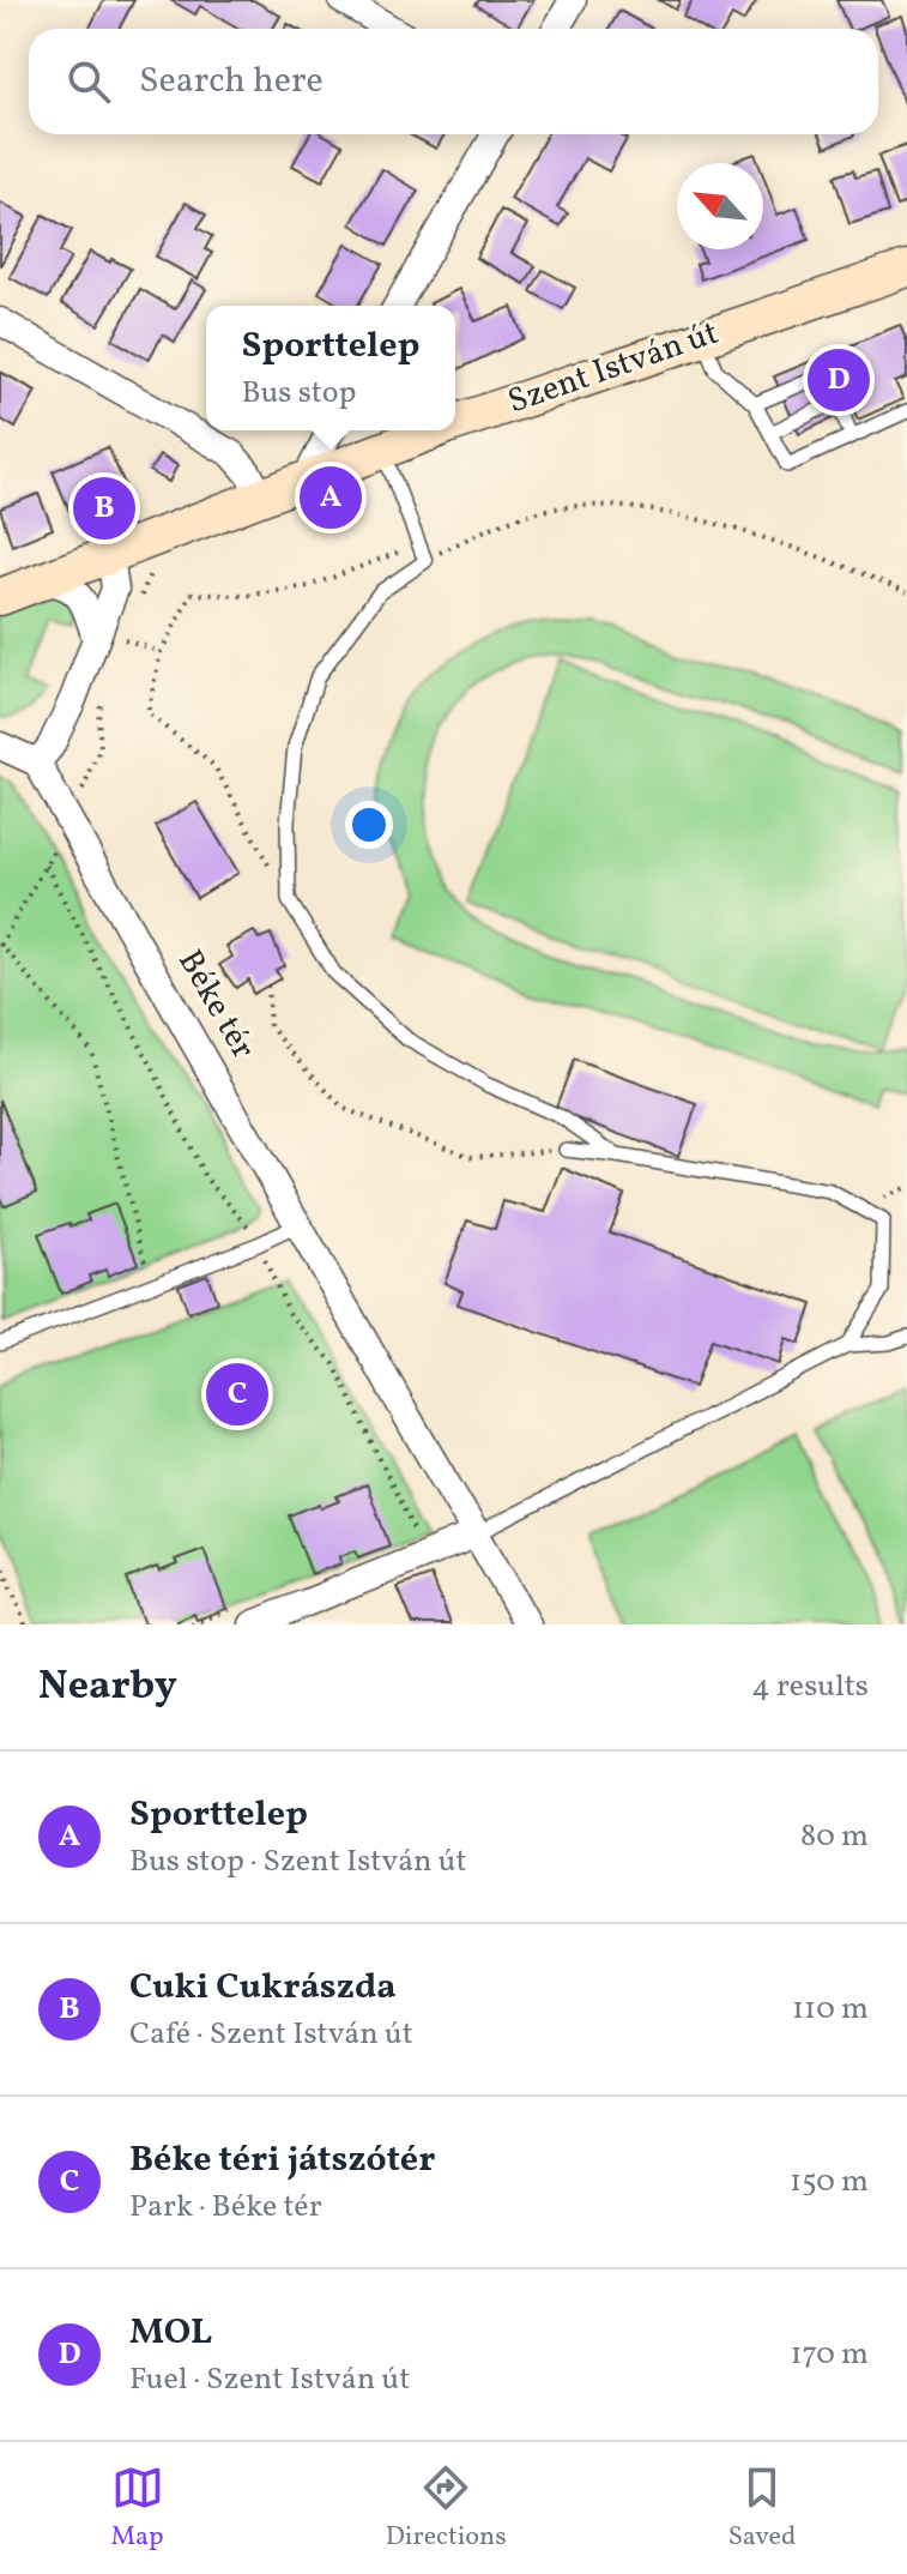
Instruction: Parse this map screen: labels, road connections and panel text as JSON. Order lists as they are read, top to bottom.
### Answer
{
  "streets": {
    "street": ["Szent István út", "Béke tér"]
  },
  "north": "top left",
  "page": {
    "search": "Search here",
    "popup": ["Sporttelep", "Bus stop"],
    "pins": [
      "D",
      "A",
      "B",
      "C"
    ],
    "heading": ["Nearby", "4 results"],
    "list": [
      {
        "mark": "A",
        "name": "Sporttelep",
        "note": "Bus stop · Szent István út",
        "value": "80 m"
      },
      {
        "mark": "B",
        "name": "Cuki Cukrászda",
        "note": "Café · Szent István út",
        "value": "110 m"
      },
      {
        "mark": "C",
        "name": "Béke téri játszótér",
        "note": "Park · Béke tér",
        "value": "150 m"
      },
      {
        "mark": "D",
        "name": "MOL",
        "note": "Fuel · Szent István út",
        "value": "170 m"
      }
    ],
    "nav": ["Map", "Directions", "Saved"]
  }
}
